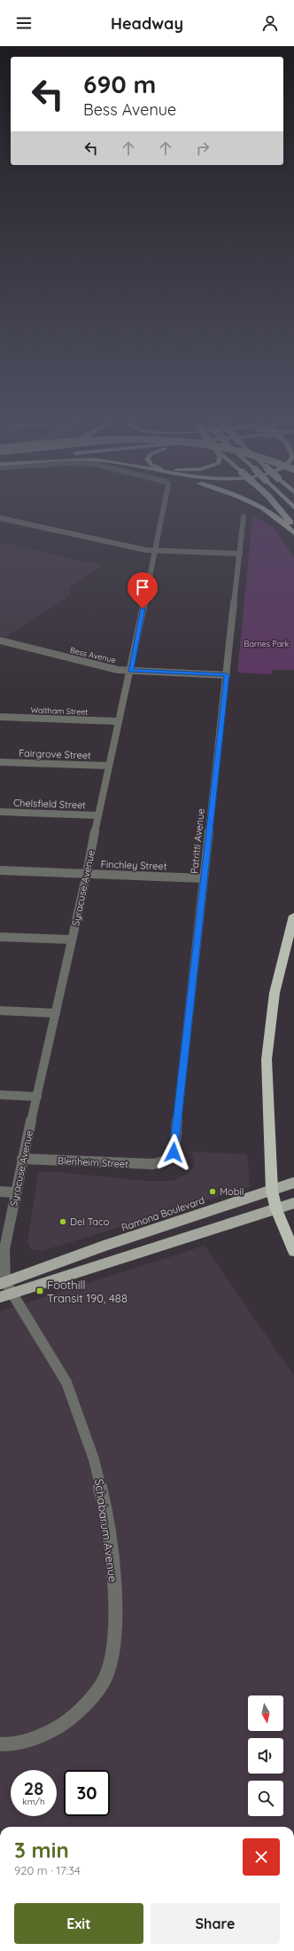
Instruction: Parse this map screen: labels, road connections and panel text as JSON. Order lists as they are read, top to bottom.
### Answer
{
  "streets": {
    "main road": ["Ramona Boulevard"],
    "street": [
      "Bess Avenue",
      "Waltham Street",
      "Fairgrove Street",
      "Chelsfield Street",
      "Patritti Avenue",
      "Finchley Street",
      "Syracuse Avenue",
      "Blenheim Street",
      "Schabarum Avenue"
    ]
  },
  "crossings": [
    ["Bess Avenue", "Patritti Avenue"],
    ["Bess Avenue", "Syracuse Avenue"],
    ["Waltham Street", "Syracuse Avenue"],
    ["Fairgrove Street", "Syracuse Avenue"],
    ["Chelsfield Street", "Syracuse Avenue"],
    ["Patritti Avenue", "Finchley Street"],
    ["Patritti Avenue", "Blenheim Street"],
    ["Finchley Street", "Syracuse Avenue"],
    ["Syracuse Avenue", "Blenheim Street"],
    ["Syracuse Avenue", "Ramona Boulevard"]
  ],
  "parks": ["Barnes Park"],
  "places": {
    "other": ["Mobil", "Del Taco"],
    "transit": ["Foothill Transit 190, 488"]
  },
  "north": "bottom",
  "page": {
    "header": "Headway",
    "turn": ["690 m", "Bess Avenue"],
    "speed": "28 km/h",
    "limit": "30",
    "heading": ["3 min", "920 m · 17:34"],
    "buttons": ["Exit", "Share"]
  }
}
